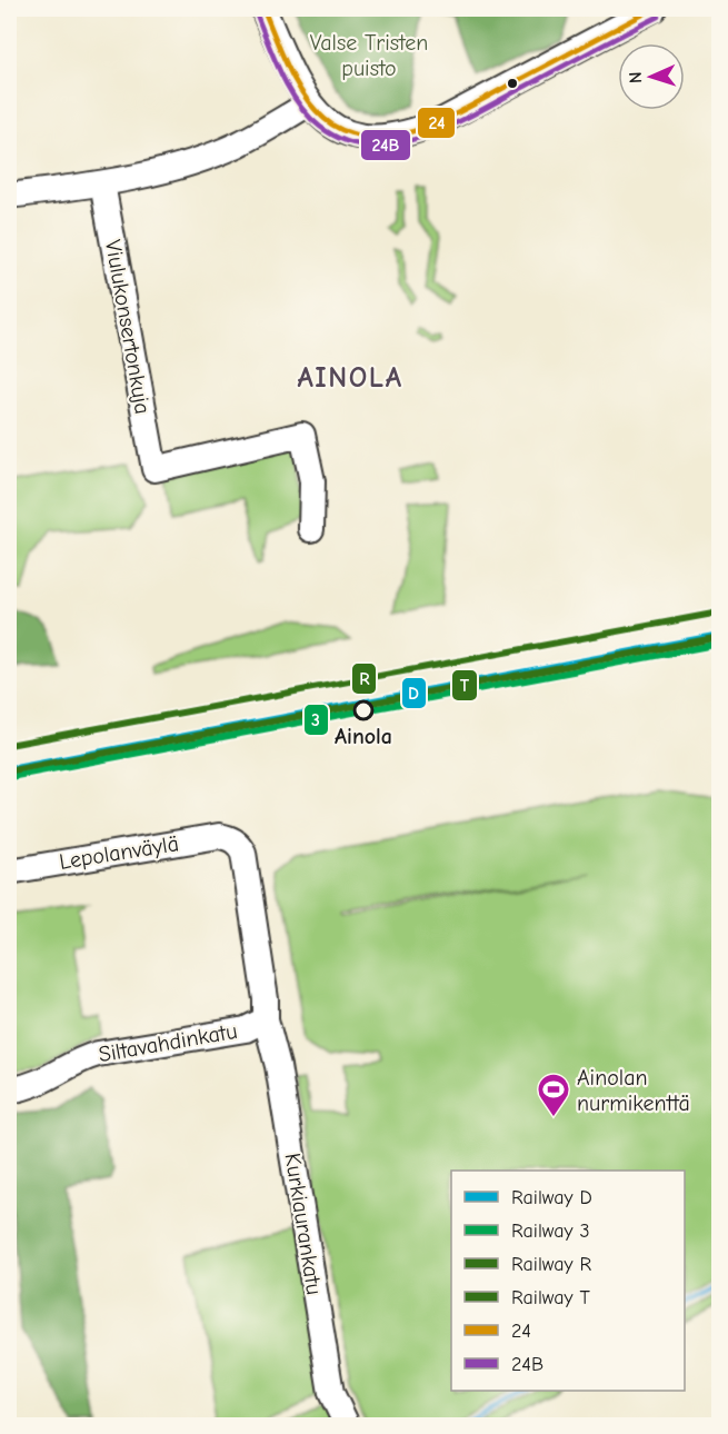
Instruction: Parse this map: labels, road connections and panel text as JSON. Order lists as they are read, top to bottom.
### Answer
{
  "streets": {
    "street": [
      "Viulukonsertonkuja",
      "Lepolanväylä",
      "Siltavahdinkatu",
      "Kurkiaurankatu"
    ]
  },
  "crossings": [
    ["Lepolanväylä", "Siltavahdinkatu"],
    ["Siltavahdinkatu", "Kurkiaurankatu"]
  ],
  "districts": ["AINOLA"],
  "parks": ["Valse Tristen puisto"],
  "places": {
    "other": ["Ainola"],
    "sports": ["Ainolan nurmikenttä"]
  },
  "lines": [
    "transit line 24",
    "transit line 24B",
    "rail line R",
    "rail line D",
    "rail line T",
    "rail line 3"
  ],
  "legend": [
    "Railway D",
    "Railway 3",
    "Railway R",
    "Railway T",
    "24",
    "24B"
  ],
  "north": "left"
}
